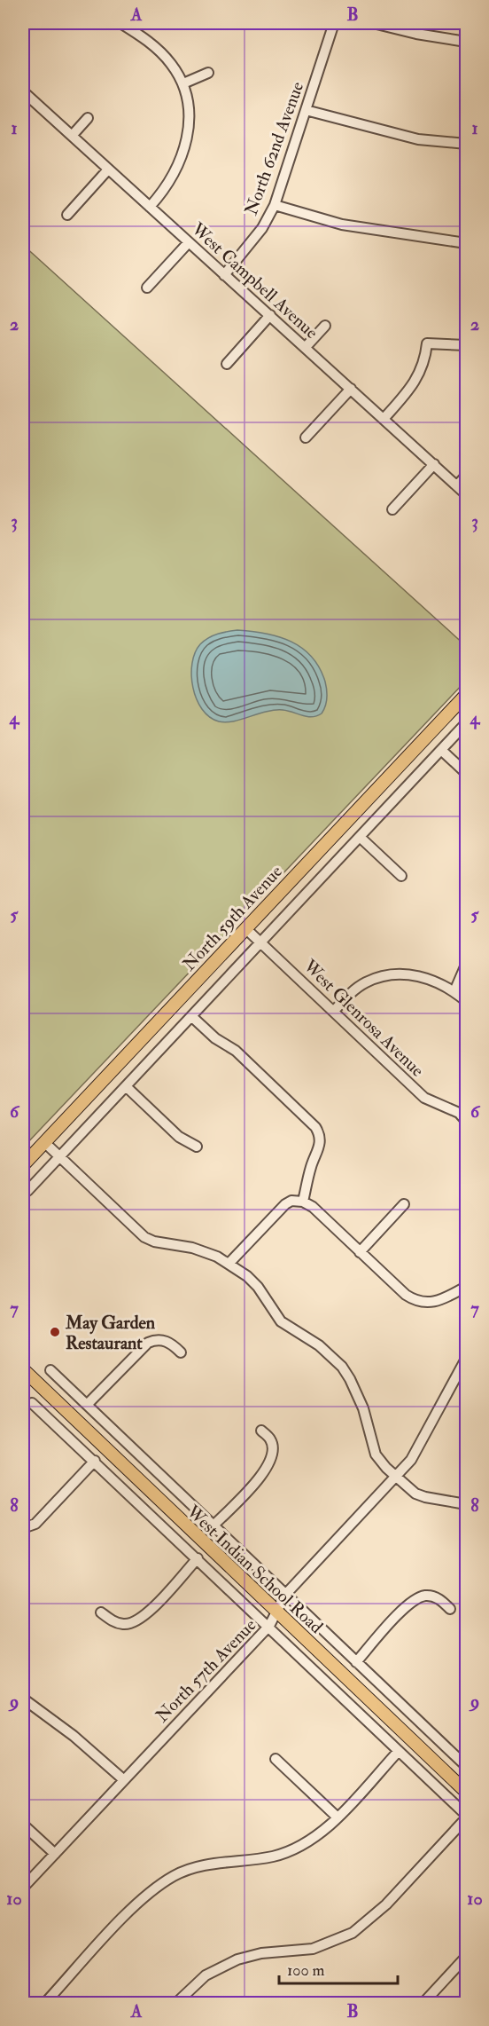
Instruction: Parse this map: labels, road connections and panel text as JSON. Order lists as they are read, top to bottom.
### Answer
{
  "streets": {
    "main road": ["North 59th Avenue", "West Indian School Road"],
    "street": [
      "North 62nd Avenue",
      "West Campbell Avenue",
      "West Glenrosa Avenue",
      "North 57th Avenue"
    ]
  },
  "crossings": [
    ["North 62nd Avenue", "West Campbell Avenue"],
    ["North 59th Avenue", "West Glenrosa Avenue"],
    ["West Indian School Road", "North 57th Avenue"]
  ],
  "places": ["May Garden Restaurant"],
  "scale_bar": "100 m",
  "grid": {
    "columns": ["A", "B"],
    "rows": [
      "1",
      "2",
      "3",
      "4",
      "5",
      "6",
      "7",
      "8",
      "9",
      "10"
    ]
  }
}
